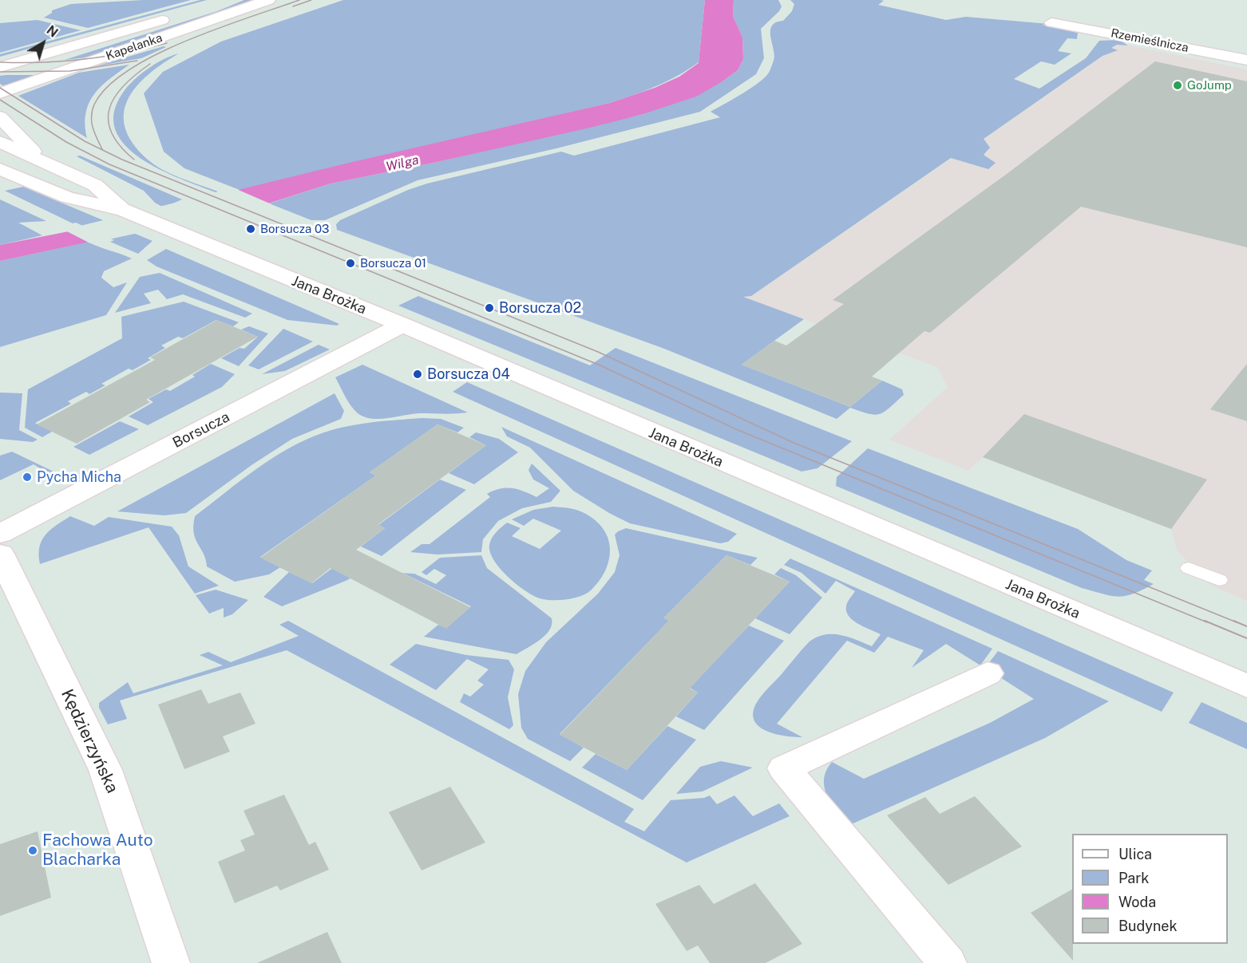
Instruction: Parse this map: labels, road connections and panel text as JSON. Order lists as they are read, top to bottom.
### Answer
{
  "streets": {
    "main road": [
      "Rzemieślnicza",
      "Kapelanka",
      "Jana Brożka",
      "Borsucza",
      "Kędzierzyńska"
    ]
  },
  "crossings": [
    ["Jana Brożka", "Borsucza"]
  ],
  "water": ["Wilga"],
  "places": [
    "GoJump",
    "Borsucza 03",
    "Borsucza 01",
    "Borsucza 02",
    "Borsucza 04",
    "Pycha Micha",
    "Fachowa Auto Blacharka"
  ],
  "legend": [
    "Ulica",
    "Park",
    "Woda",
    "Budynek"
  ],
  "north": "top right"
}
